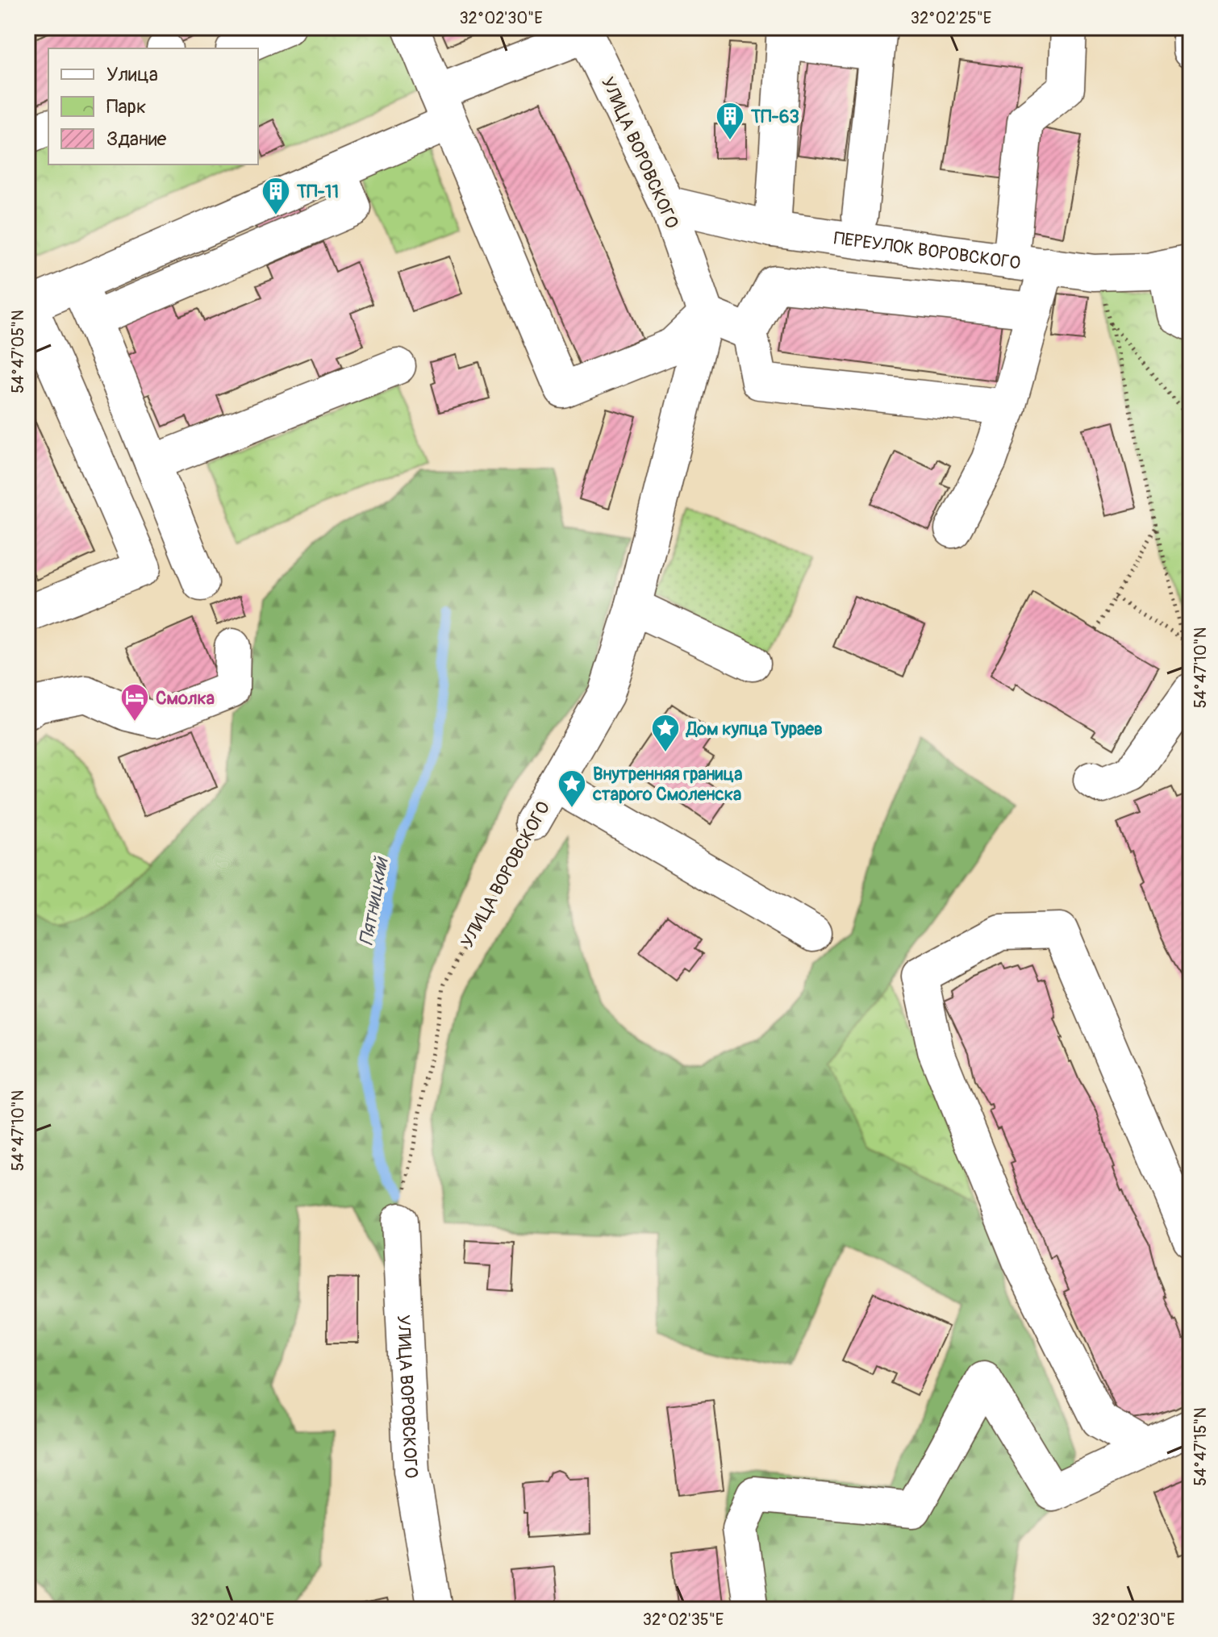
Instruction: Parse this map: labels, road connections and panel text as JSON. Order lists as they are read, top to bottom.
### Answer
{
  "streets": {
    "street": ["УЛИЦА ВОРОВСКОГО", "ПЕРЕУЛОК ВОРОВСКОГО"]
  },
  "crossings": [
    ["УЛИЦА ВОРОВСКОГО", "ПЕРЕУЛОК ВОРОВСКОГО"]
  ],
  "water": ["Пятницкий"],
  "places": {
    "building": ["ТП-63", "ТП-11"],
    "hotel": ["Смолка"],
    "place": ["Дом купца Тураев", "Внутренняя граница старого Смоленска"]
  },
  "legend": ["Улица", "Парк", "Здание"],
  "coordinates": [
    "32°02'30\"E",
    "32°02'25\"E",
    "54°47'05\"N",
    "54°47'10\"N",
    "54°47'15\"N",
    "32°02'40\"E",
    "32°02'35\"E"
  ]
}
